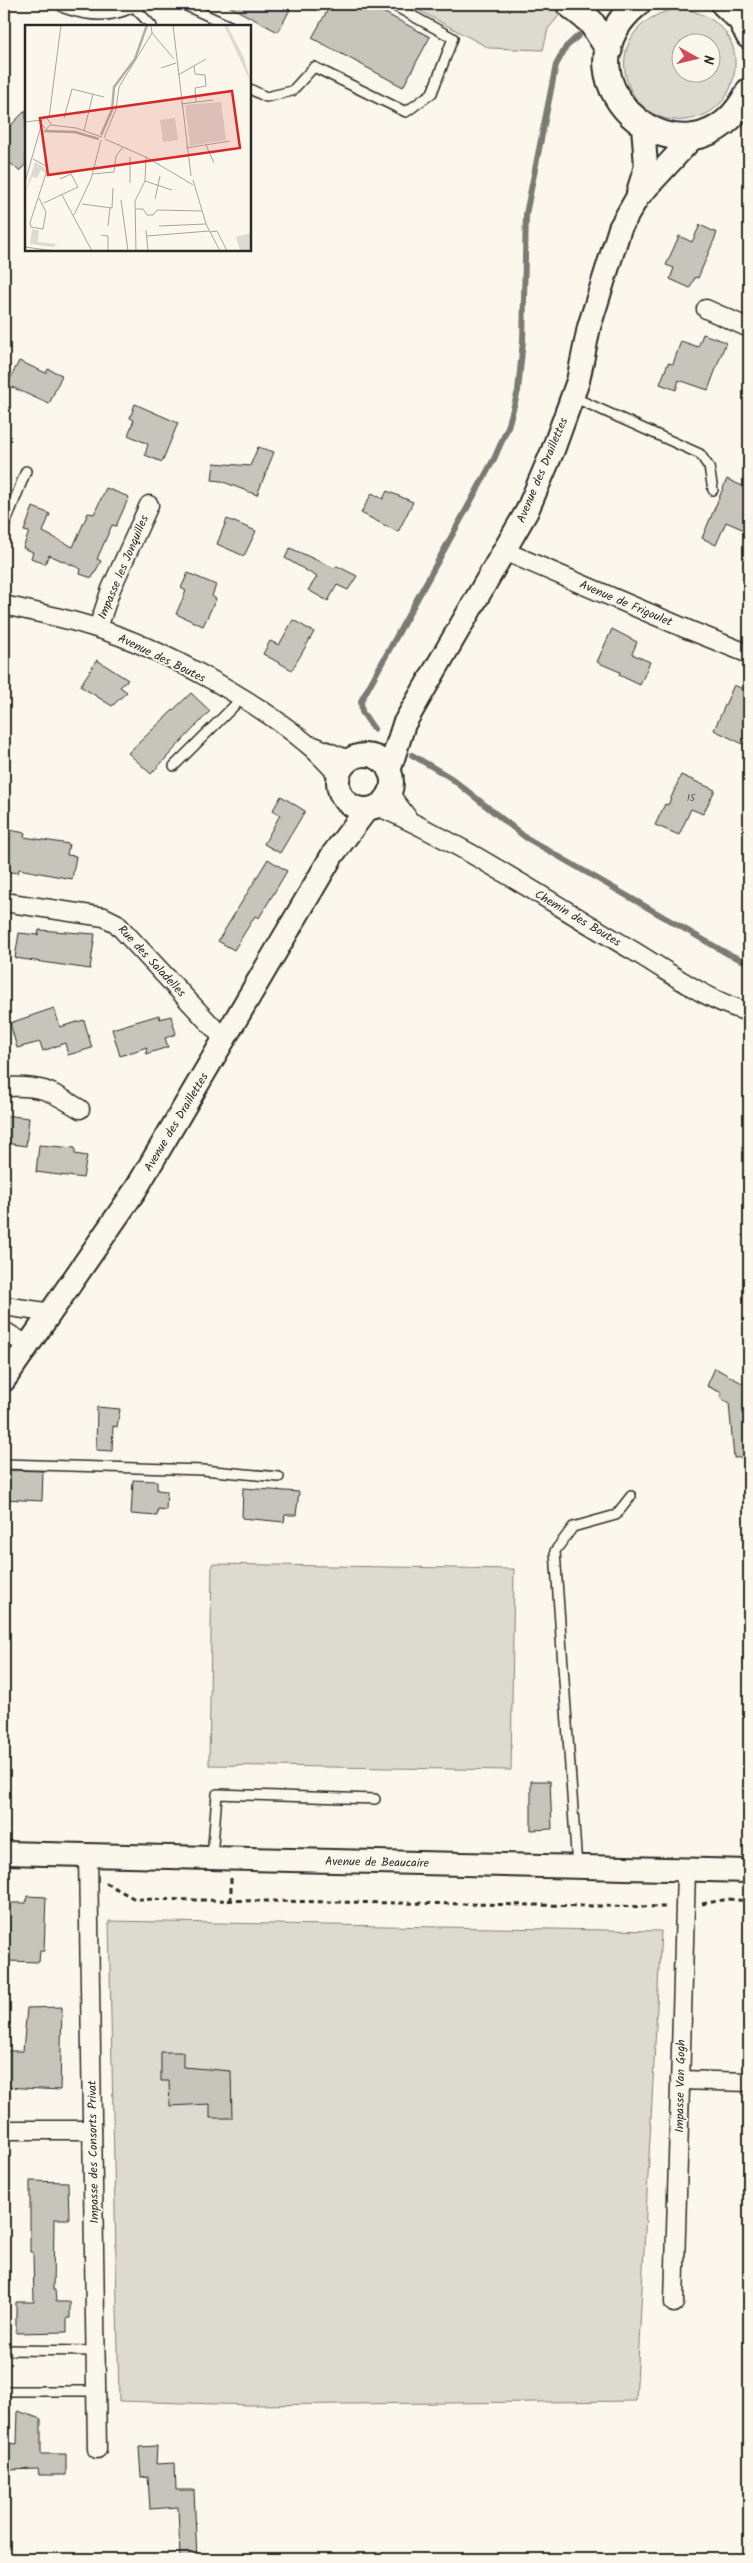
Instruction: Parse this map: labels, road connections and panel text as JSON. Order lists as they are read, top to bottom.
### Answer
{
  "streets": {
    "street": [
      "Avenue des Draillettes",
      "Impasse les Jonquilles",
      "Avenue de Frigoulet",
      "Avenue des Boutes",
      "Chemin des Boutes",
      "Rue des Saladelles",
      "Avenue de Beaucaire",
      "Impasse Van Gogh",
      "Impasse des Consorts Privat"
    ]
  },
  "crossings": [
    ["Avenue des Draillettes", "Avenue de Frigoulet"],
    ["Avenue des Draillettes", "Avenue des Boutes"],
    ["Avenue des Draillettes", "Chemin des Boutes"],
    ["Avenue des Draillettes", "Rue des Saladelles"],
    ["Impasse les Jonquilles", "Avenue des Boutes"],
    ["Avenue des Boutes", "Chemin des Boutes"],
    ["Avenue de Beaucaire", "Impasse Van Gogh"],
    ["Avenue de Beaucaire", "Impasse des Consorts Privat"]
  ],
  "house_numbers": ["15"],
  "north": "right"
}
